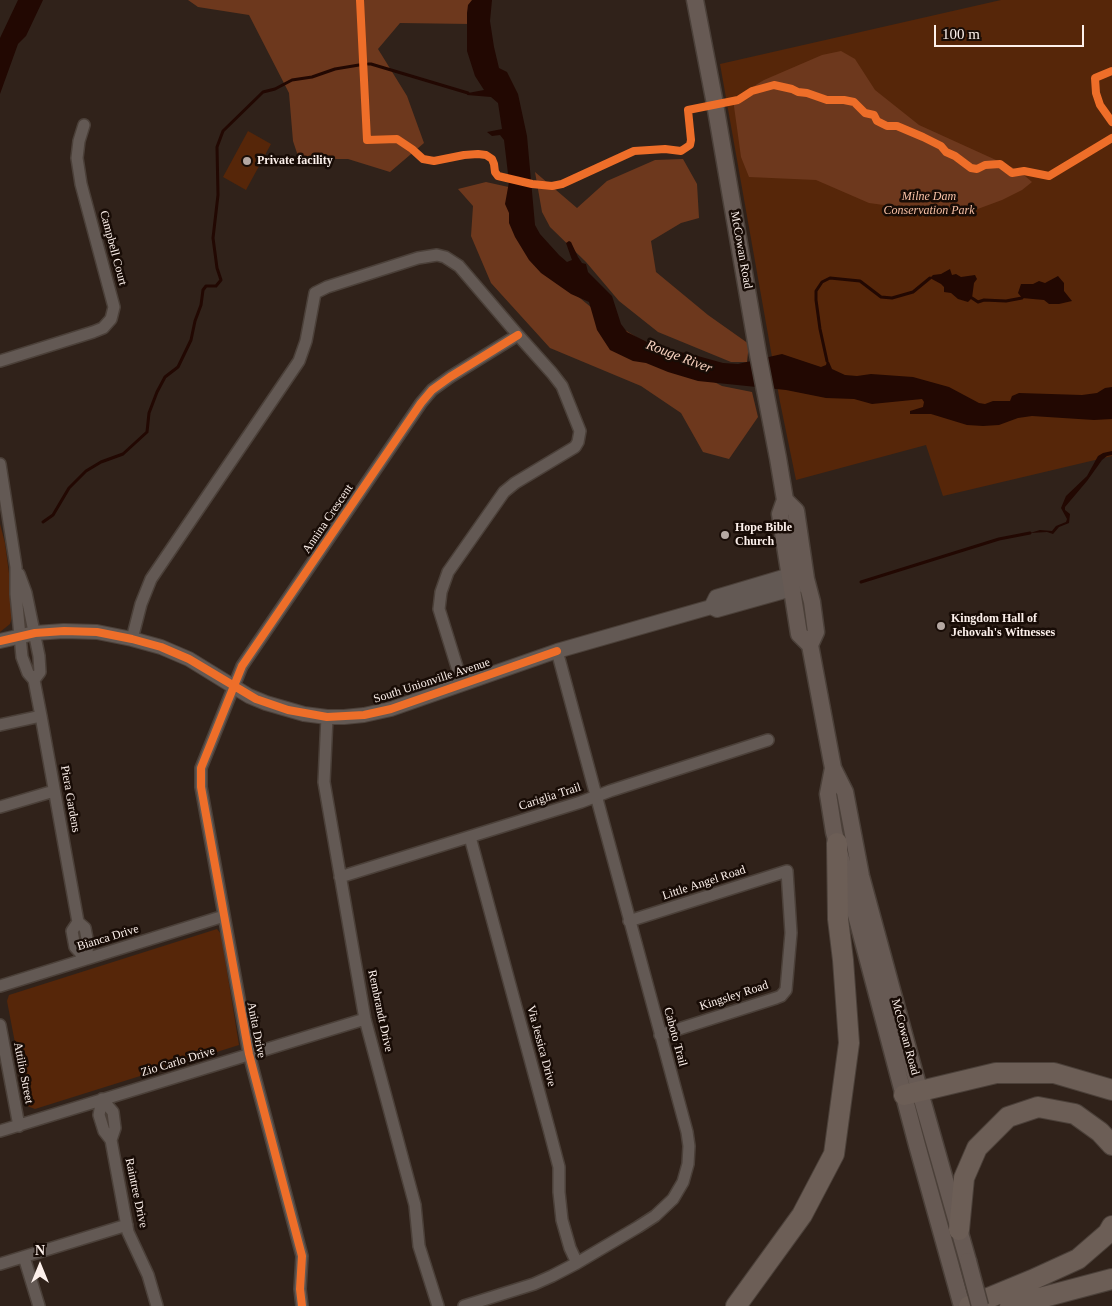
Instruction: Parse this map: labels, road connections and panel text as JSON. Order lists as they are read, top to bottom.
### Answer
{
  "streets": {
    "main road": ["McCowan Road"],
    "street": [
      "Campbell Court",
      "Annina Crescent",
      "South Unionville Avenue",
      "Cariglia Trail",
      "Piera Gardens",
      "Little Angel Road",
      "Bianca Drive",
      "Kingsley Road",
      "Rembrandt Drive",
      "Anita Drive",
      "Caboto Trail",
      "Via Jessica Drive",
      "Zio Carlo Drive",
      "Attilio Street",
      "Raintree Drive"
    ]
  },
  "crossings": [
    ["McCowan Road", "South Unionville Avenue"],
    ["Annina Crescent", "South Unionville Avenue"],
    ["Annina Crescent", "Anita Drive"],
    ["South Unionville Avenue", "Piera Gardens"],
    ["South Unionville Avenue", "Rembrandt Drive"],
    ["South Unionville Avenue", "Caboto Trail"],
    ["Cariglia Trail", "Rembrandt Drive"],
    ["Cariglia Trail", "Caboto Trail"],
    ["Cariglia Trail", "Via Jessica Drive"],
    ["Piera Gardens", "Bianca Drive"],
    ["Little Angel Road", "Kingsley Road"],
    ["Little Angel Road", "Caboto Trail"],
    ["Bianca Drive", "Anita Drive"],
    ["Kingsley Road", "Caboto Trail"],
    ["Rembrandt Drive", "Zio Carlo Drive"],
    ["Anita Drive", "Zio Carlo Drive"],
    ["Caboto Trail", "Via Jessica Drive"],
    ["Zio Carlo Drive", "Attilio Street"],
    ["Zio Carlo Drive", "Raintree Drive"]
  ],
  "water": ["Rouge River"],
  "parks": ["Milne Dam Conservation Park"],
  "places": ["Private facility", "Hope Bible Church", "Kingdom Hall of Jehovah's Witnesses"],
  "scale_bar": "100 m",
  "north": "top"
}
